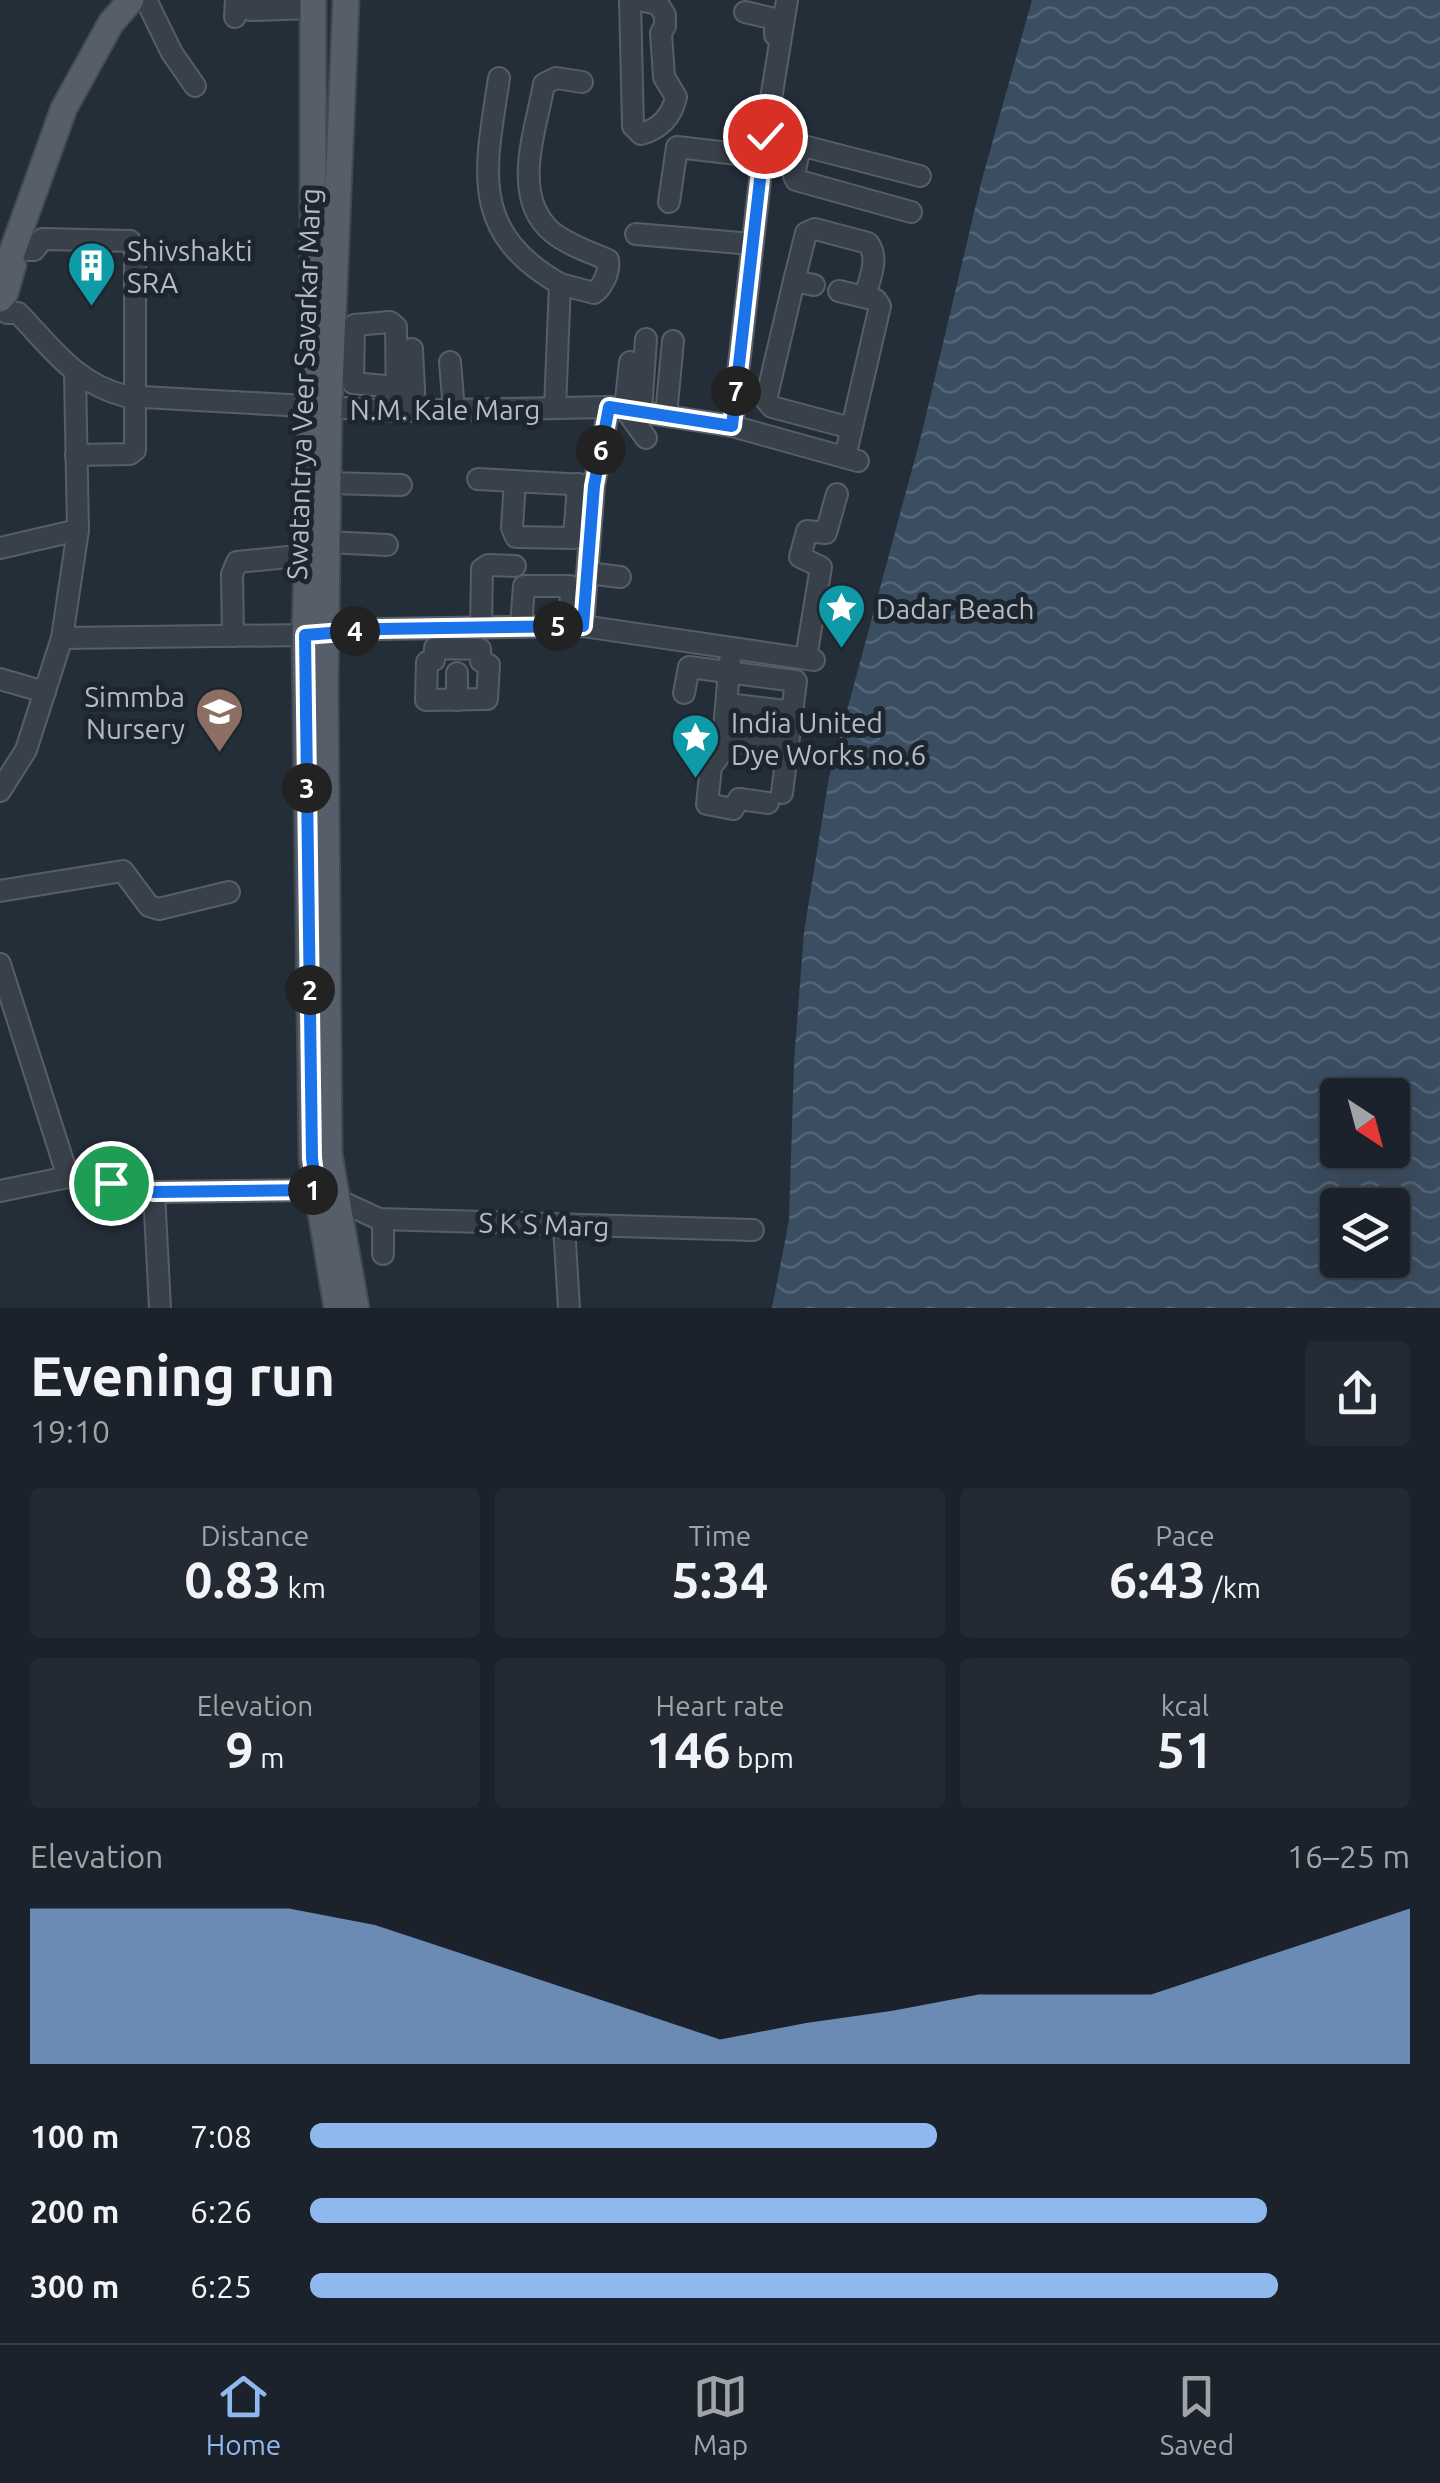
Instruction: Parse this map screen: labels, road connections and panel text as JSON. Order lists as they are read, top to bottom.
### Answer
{
  "streets": {
    "main road": ["Swatantrya Veer Savarkar Marg"],
    "street": ["N.M. Kale Marg", "S K S Marg"]
  },
  "crossings": [
    ["Swatantrya Veer Savarkar Marg", "N.M. Kale Marg"],
    ["Swatantrya Veer Savarkar Marg", "S K S Marg"]
  ],
  "places": {
    "building": ["Shivshakti SRA"],
    "place": ["Dadar Beach", "India United Dye Works no.6"],
    "school or university": ["Simmba Nursery"]
  },
  "north": "bottom right",
  "page": {
    "pins": [
      "7",
      "6",
      "5",
      "4",
      "3",
      "2",
      "1"
    ],
    "heading": ["Evening run", "19:10"],
    "stats": [
      ["Distance", "0.83 km"],
      ["Time", "5:34"],
      ["Pace", "6:43 /km"],
      ["Elevation", "9 m"],
      ["Heart rate", "146 bpm"],
      ["kcal", "51"]
    ],
    "chart": ["Elevation", "16–25 m"],
    "list": [
      {
        "name": "100 m",
        "note": "7:08"
      },
      {
        "name": "200 m",
        "note": "6:26"
      },
      {
        "name": "300 m",
        "note": "6:25"
      }
    ],
    "tabs": ["Home", "Map", "Saved"]
  }
}
